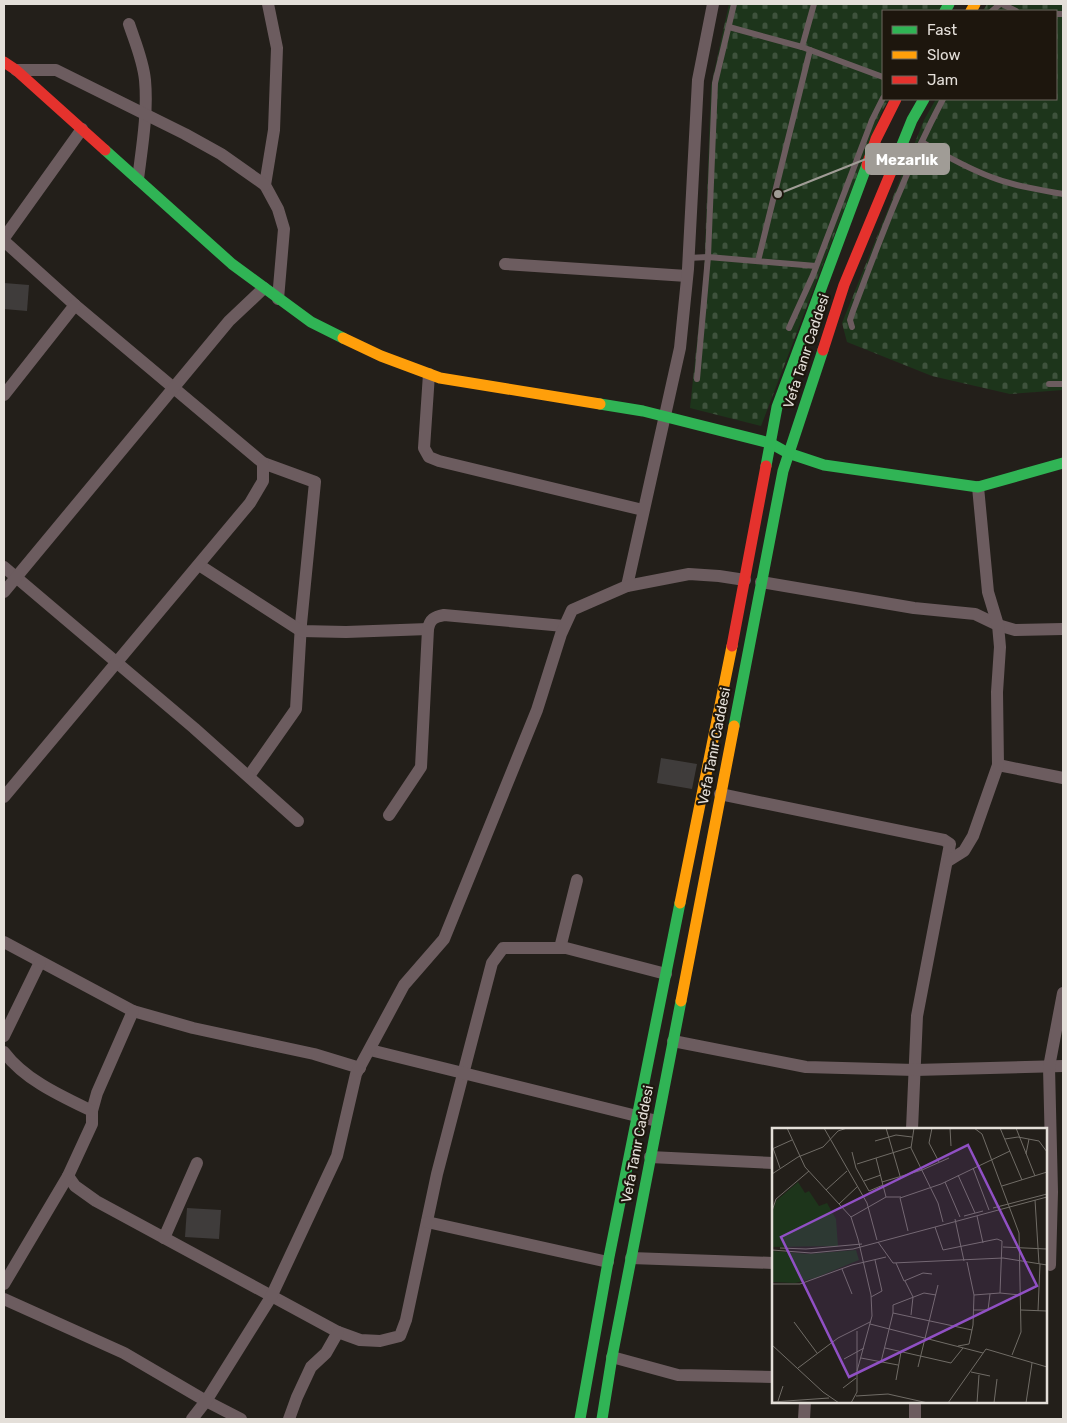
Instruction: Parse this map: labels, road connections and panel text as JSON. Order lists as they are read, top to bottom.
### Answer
{
  "streets": {
    "main road": ["Vefa Tanır Caddesi"]
  },
  "places": ["Mezarlık"],
  "legend": ["Fast", "Slow", "Jam"]
}
